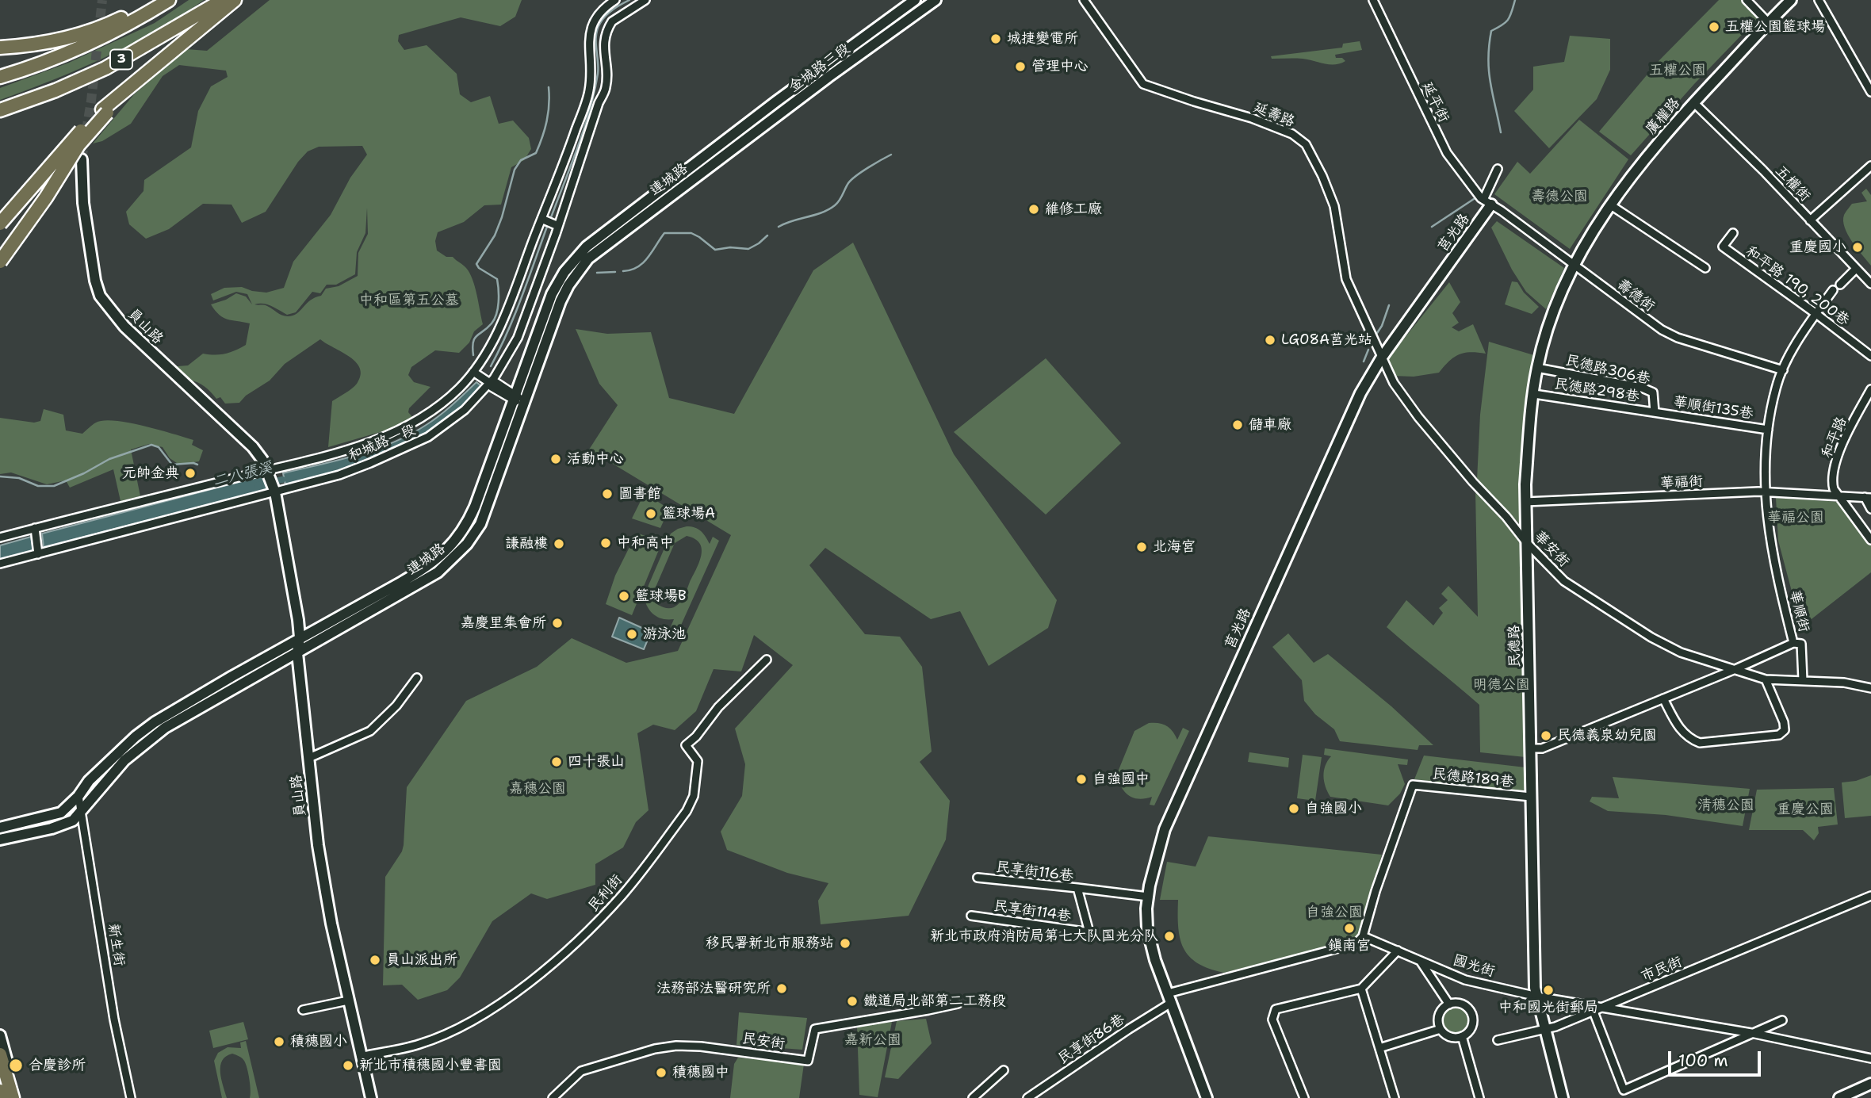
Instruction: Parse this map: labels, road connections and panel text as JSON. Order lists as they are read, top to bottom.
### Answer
{
  "streets": {
    "highway": ["3"],
    "street": [
      "金城路三段",
      "延平街",
      "延壽路",
      "廣權路",
      "連城路",
      "五權街",
      "莒光路",
      "和平路 190, 200巷",
      "壽德街",
      "員山路",
      "民德路306巷",
      "民德路298巷",
      "華順街135巷",
      "和平路",
      "和城路一段",
      "華福街",
      "華安街",
      "華順街",
      "民德路",
      "民德路189巷",
      "民享街116巷",
      "民利街",
      "民享街114巷",
      "新生街",
      "國光街",
      "市民街",
      "民享街86巷",
      "民安街"
    ]
  },
  "crossings": [
    ["金城路三段", "連城路"],
    ["延平街", "莒光路"],
    ["延平街", "壽德街"],
    ["延壽路", "莒光路"],
    ["延壽路", "華安街"],
    ["廣權路", "五權街"],
    ["廣權路", "壽德街"],
    ["廣權路", "民德路"],
    ["連城路", "員山路"],
    ["連城路", "新生街"],
    ["莒光路", "壽德街"],
    ["莒光路", "華安街"],
    ["莒光路", "民享街86巷"],
    ["和平路 190, 200巷", "華順街"],
    ["壽德街", "華順街"],
    ["壽德街", "民德路"],
    ["員山路", "和城路一段"],
    ["員山路", "民利街"],
    ["民德路306巷", "民德路298巷"],
    ["民德路306巷", "華順街135巷"],
    ["民德路306巷", "民德路"],
    ["民德路298巷", "華順街135巷"],
    ["民德路298巷", "民德路"],
    ["華順街135巷", "華順街"],
    ["和平路", "華福街"],
    ["華福街", "華順街"],
    ["華福街", "民德路"],
    ["華安街", "華順街"],
    ["華安街", "民德路"],
    ["華順街", "民德路"],
    ["民德路", "民德路189巷"],
    ["民德路", "國光街"],
    ["民德路", "市民街"],
    ["民德路189巷", "國光街"],
    ["民享街116巷", "民享街114巷"],
    ["國光街", "市民街"]
  ],
  "water": ["二八張溪"],
  "parks": [
    "五權公園",
    "壽德公園",
    "中和區第五公墓",
    "華福公園",
    "明德公園",
    "嘉穗公園",
    "清穗公園",
    "重慶公園",
    "自強公園",
    "嘉新公園"
  ],
  "places": [
    "五權公園籃球場",
    "城捷變電所",
    "管理中心",
    "維修工廠",
    "重慶國小",
    "LG08A莒光站",
    "儲車廠",
    "活動中心",
    "元帥金典",
    "圖書館",
    "籃球場A",
    "中和高中",
    "謙融樓",
    "北海宮",
    "籃球場B",
    "嘉慶里集會所",
    "游泳池",
    "民德義泉幼兒園",
    "四十張山",
    "自強國中",
    "自強國小",
    "鎮南宮",
    "新北市政府消防局第七大队国光分队",
    "移民署新北市服務站",
    "員山派出所",
    "法務部法醫研究所",
    "中和國光街郵局",
    "鐵道局北部第二工務段",
    "積穗國小",
    "合慶診所",
    "新北市積穗國小豐書園",
    "積穗國中"
  ],
  "scale_bar": "100 m"
}
